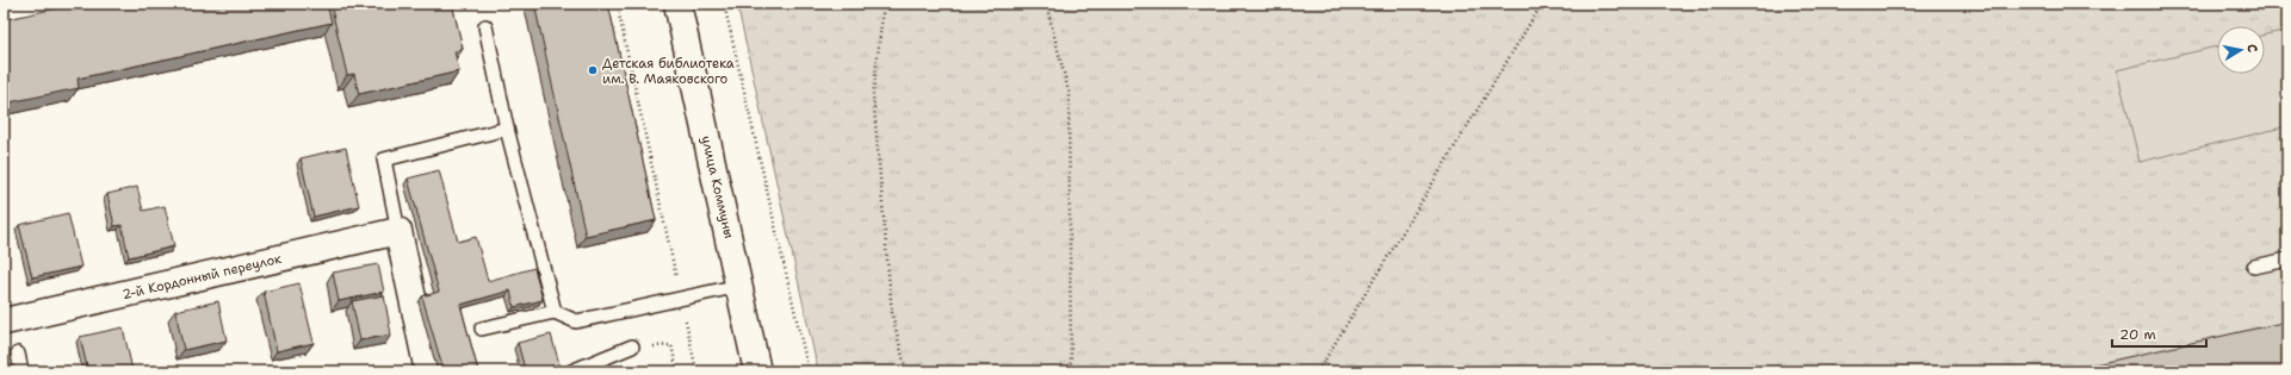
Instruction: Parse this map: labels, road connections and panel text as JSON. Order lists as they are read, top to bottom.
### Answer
{
  "streets": {
    "street": ["улица Коммуны", "2-й Кордонный переулок"]
  },
  "places": ["Детская библиотека им. В. Маяковского"],
  "scale_bar": "20 m",
  "north": "right"
}
